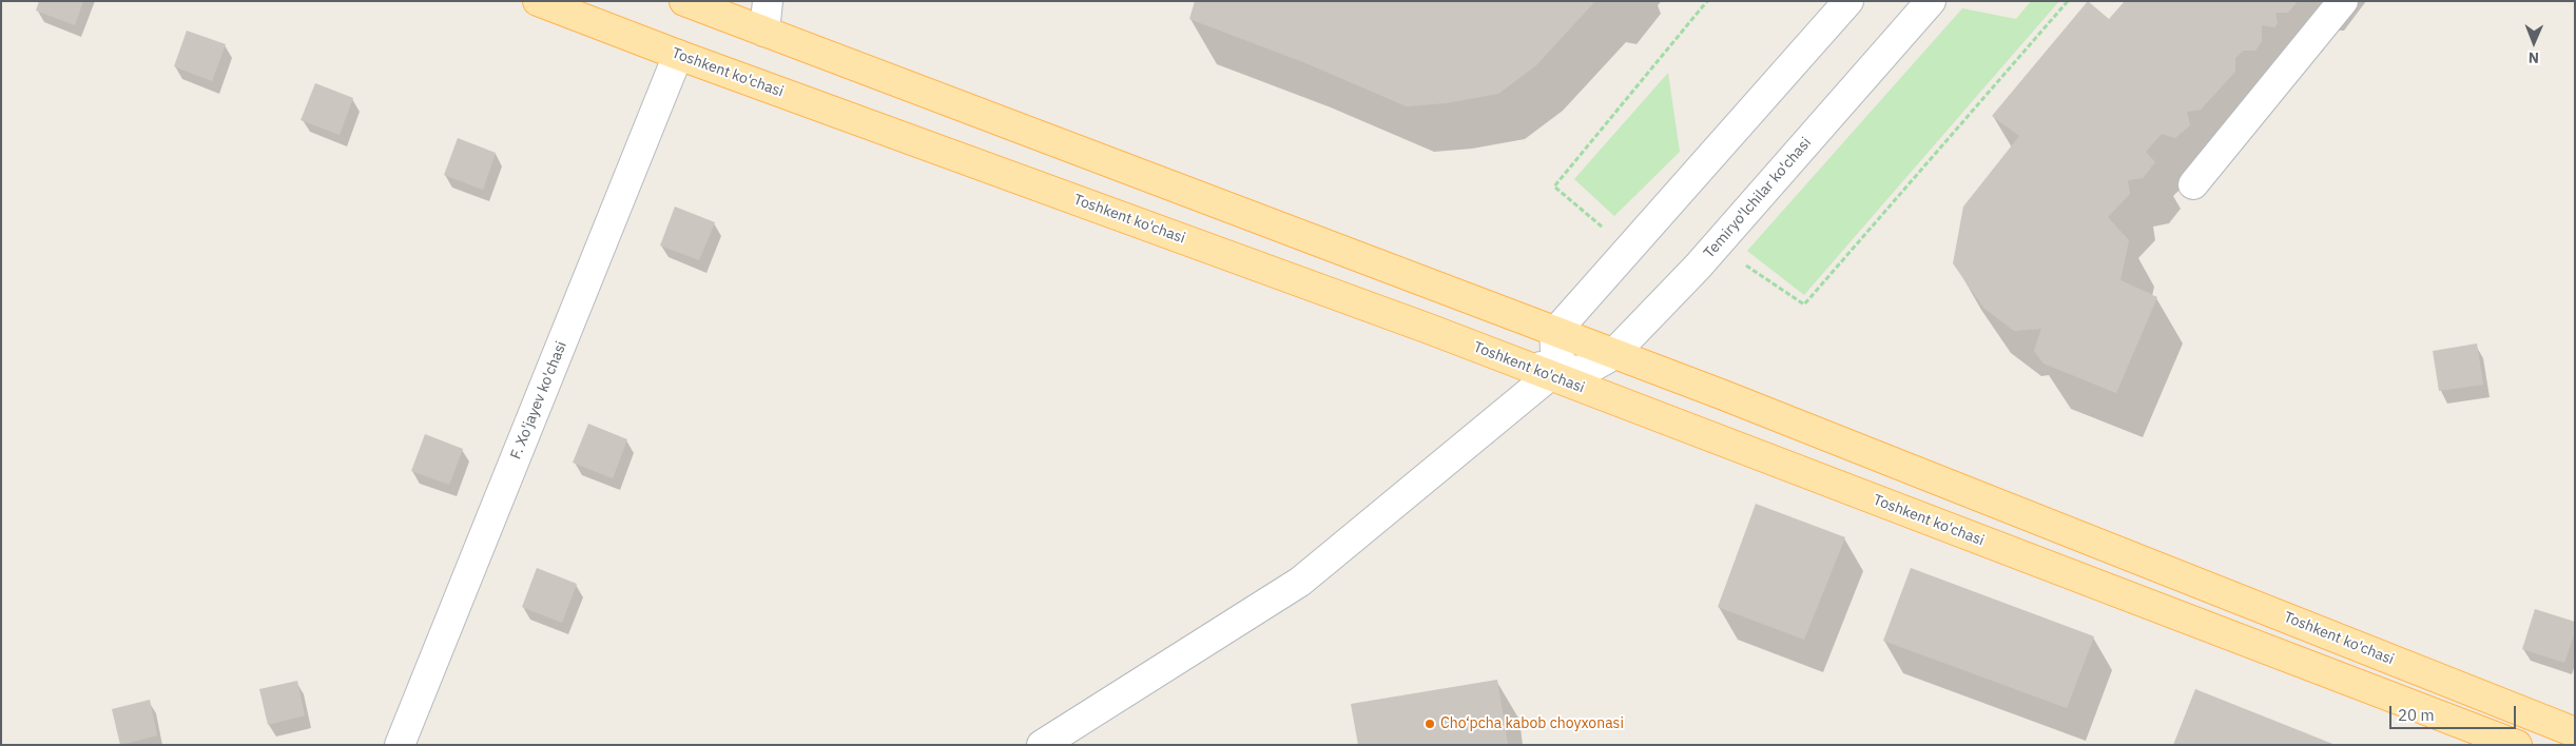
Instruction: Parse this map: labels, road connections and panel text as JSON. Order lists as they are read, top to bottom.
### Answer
{
  "streets": {
    "main road": ["Toshkent ko'chasi"],
    "street": ["Temiryo'lchilar ko'chasi", "F. Xo'jayev ko'chasi"]
  },
  "crossings": [
    ["Toshkent ko'chasi", "Temiryo'lchilar ko'chasi"],
    ["Toshkent ko'chasi", "F. Xo'jayev ko'chasi"]
  ],
  "places": ["Cho‘pcha kabob choyxonasi"],
  "scale_bar": "20 m",
  "north": "bottom"
}
